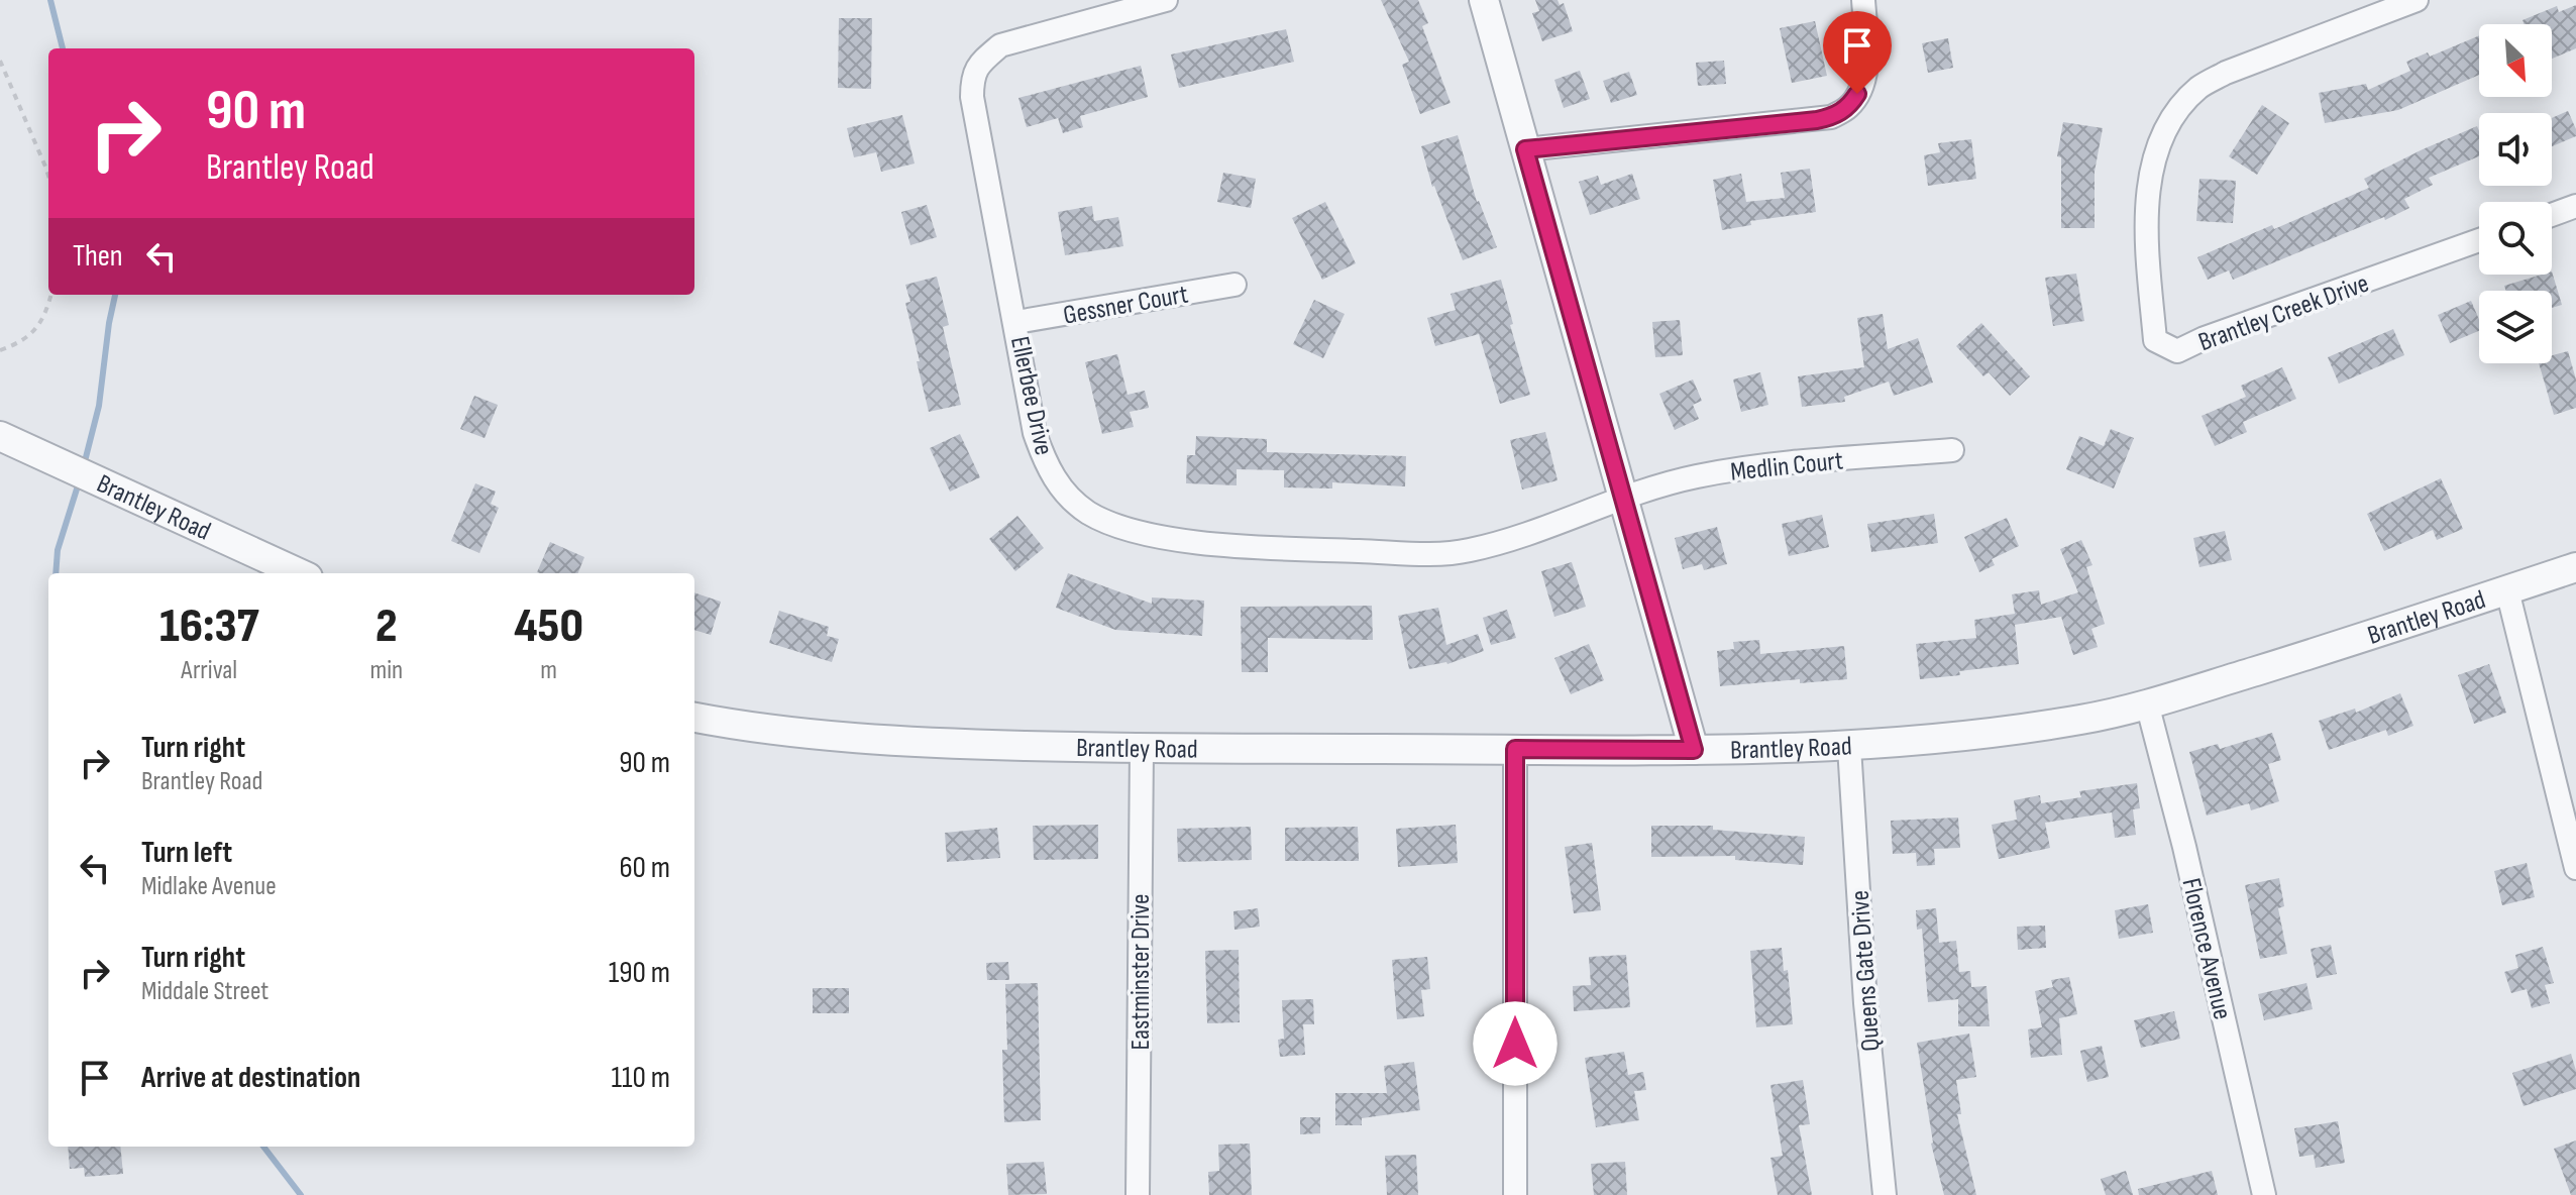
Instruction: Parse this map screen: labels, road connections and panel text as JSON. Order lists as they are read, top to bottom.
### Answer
{
  "streets": {
    "street": [
      "Gessner Court",
      "Brantley Creek Drive",
      "Ellerbee Drive",
      "Medlin Court",
      "Brantley Road",
      "Florence Avenue",
      "Queens Gate Drive",
      "Eastminster Drive"
    ]
  },
  "crossings": [
    ["Gessner Court", "Ellerbee Drive"],
    ["Ellerbee Drive", "Medlin Court"],
    ["Brantley Road", "Florence Avenue"],
    ["Brantley Road", "Queens Gate Drive"],
    ["Brantley Road", "Eastminster Drive"]
  ],
  "north": "bottom right",
  "page": {
    "turn": ["90 m", "Brantley Road"],
    "then": "Then",
    "eta": [
      "16:37",
      "Arrival",
      "2",
      "min",
      "450",
      "m"
    ],
    "list": [
      {
        "name": "Turn right",
        "note": "Brantley Road",
        "value": "90 m"
      },
      {
        "name": "Turn left",
        "note": "Midlake Avenue",
        "value": "60 m"
      },
      {
        "name": "Turn right",
        "note": "Middale Street",
        "value": "190 m"
      },
      {
        "name": "Arrive at destination",
        "value": "110 m"
      }
    ]
  }
}
